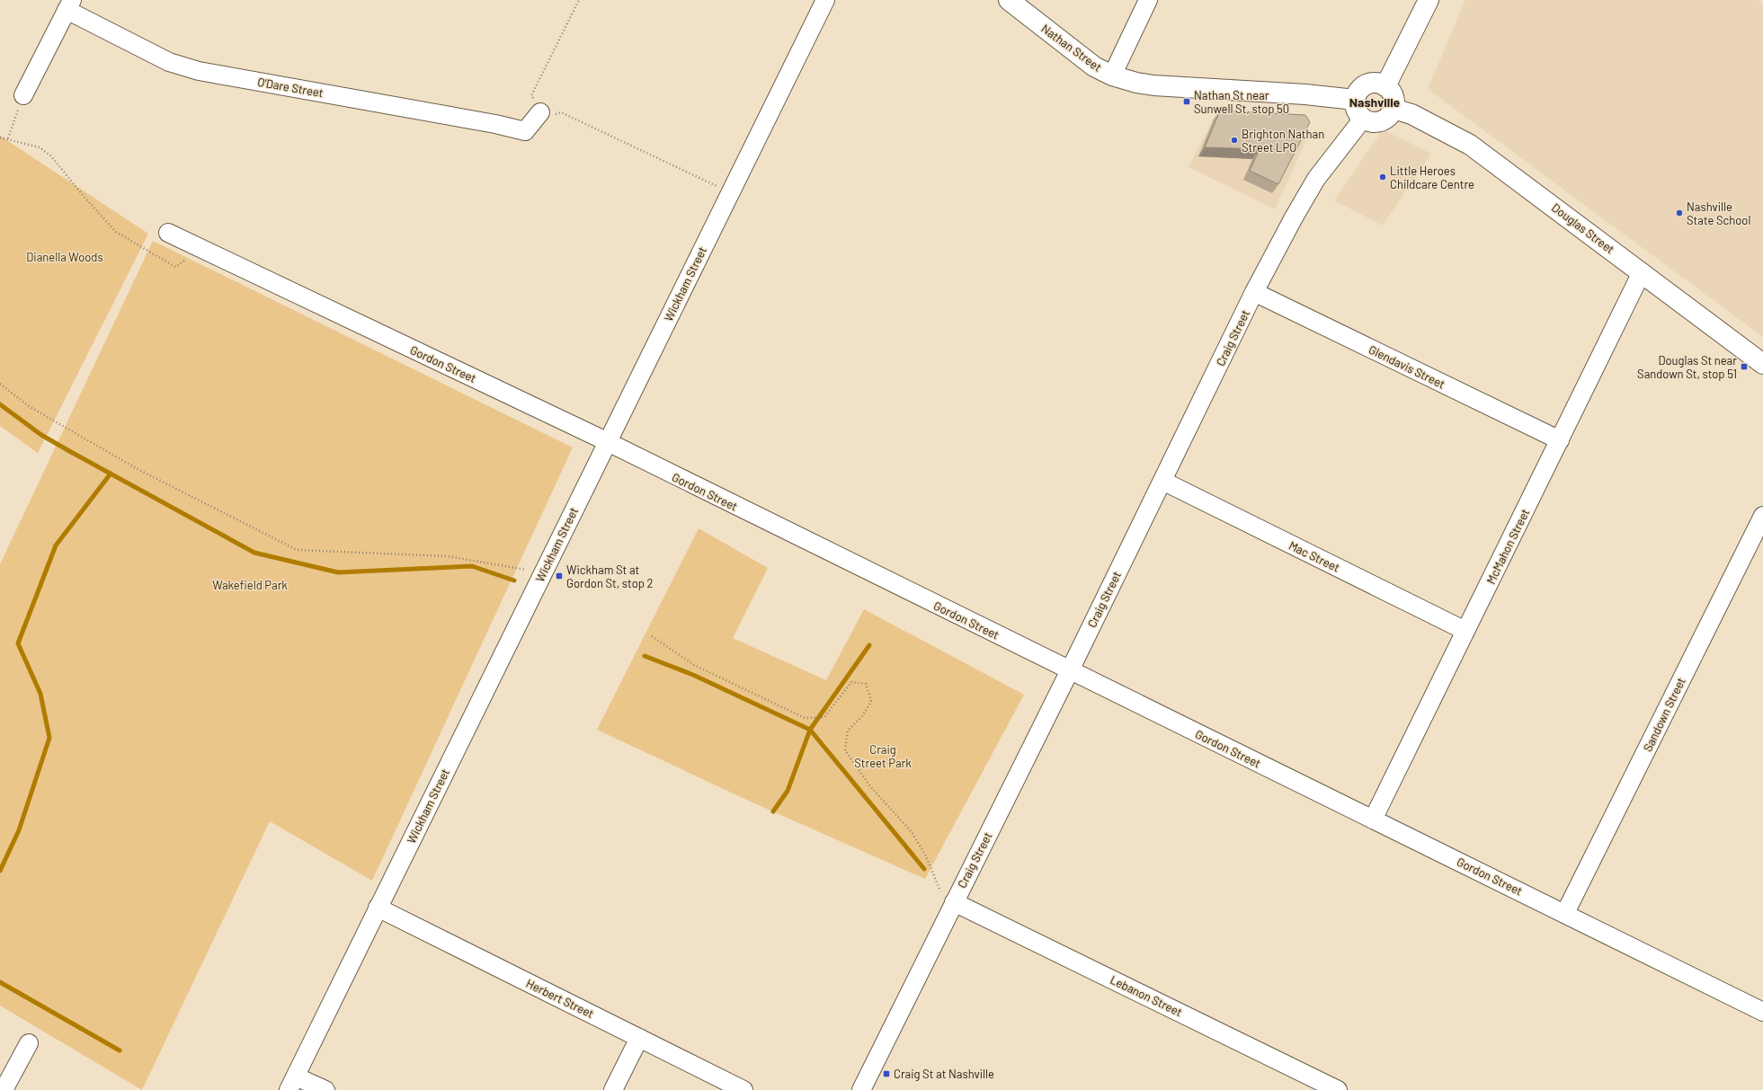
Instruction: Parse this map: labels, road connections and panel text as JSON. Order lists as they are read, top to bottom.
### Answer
{
  "streets": {
    "street": [
      "Nathan Street",
      "O'Dare Street",
      "Douglas Street",
      "Wickham Street",
      "Craig Street",
      "Gordon Street",
      "Glendavis Street",
      "McMahon Street",
      "Mac Street",
      "Sandown Street",
      "Lebanon Street",
      "Herbert Street"
    ]
  },
  "crossings": [
    ["Nathan Street", "Douglas Street"],
    ["Nathan Street", "Craig Street"],
    ["Douglas Street", "Craig Street"],
    ["Douglas Street", "McMahon Street"],
    ["Wickham Street", "Gordon Street"],
    ["Wickham Street", "Herbert Street"],
    ["Craig Street", "Gordon Street"],
    ["Craig Street", "Glendavis Street"],
    ["Craig Street", "Mac Street"],
    ["Craig Street", "Lebanon Street"],
    ["Gordon Street", "McMahon Street"],
    ["Gordon Street", "Sandown Street"],
    ["Glendavis Street", "McMahon Street"],
    ["McMahon Street", "Mac Street"]
  ],
  "districts": ["Nashville"],
  "parks": ["Dianella Woods", "Wakefield Park", "Craig Street Park"],
  "places": {
    "transit": [
      "Nathan St near Sunwell St, stop 50",
      "Douglas St near Sandown St, stop 51",
      "Wickham St at Gordon St, stop 2",
      "Craig St at Nashville"
    ],
    "other": ["Brighton Nathan Street LPO", "Little Heroes Childcare Centre", "Nashville State School"]
  }
}
